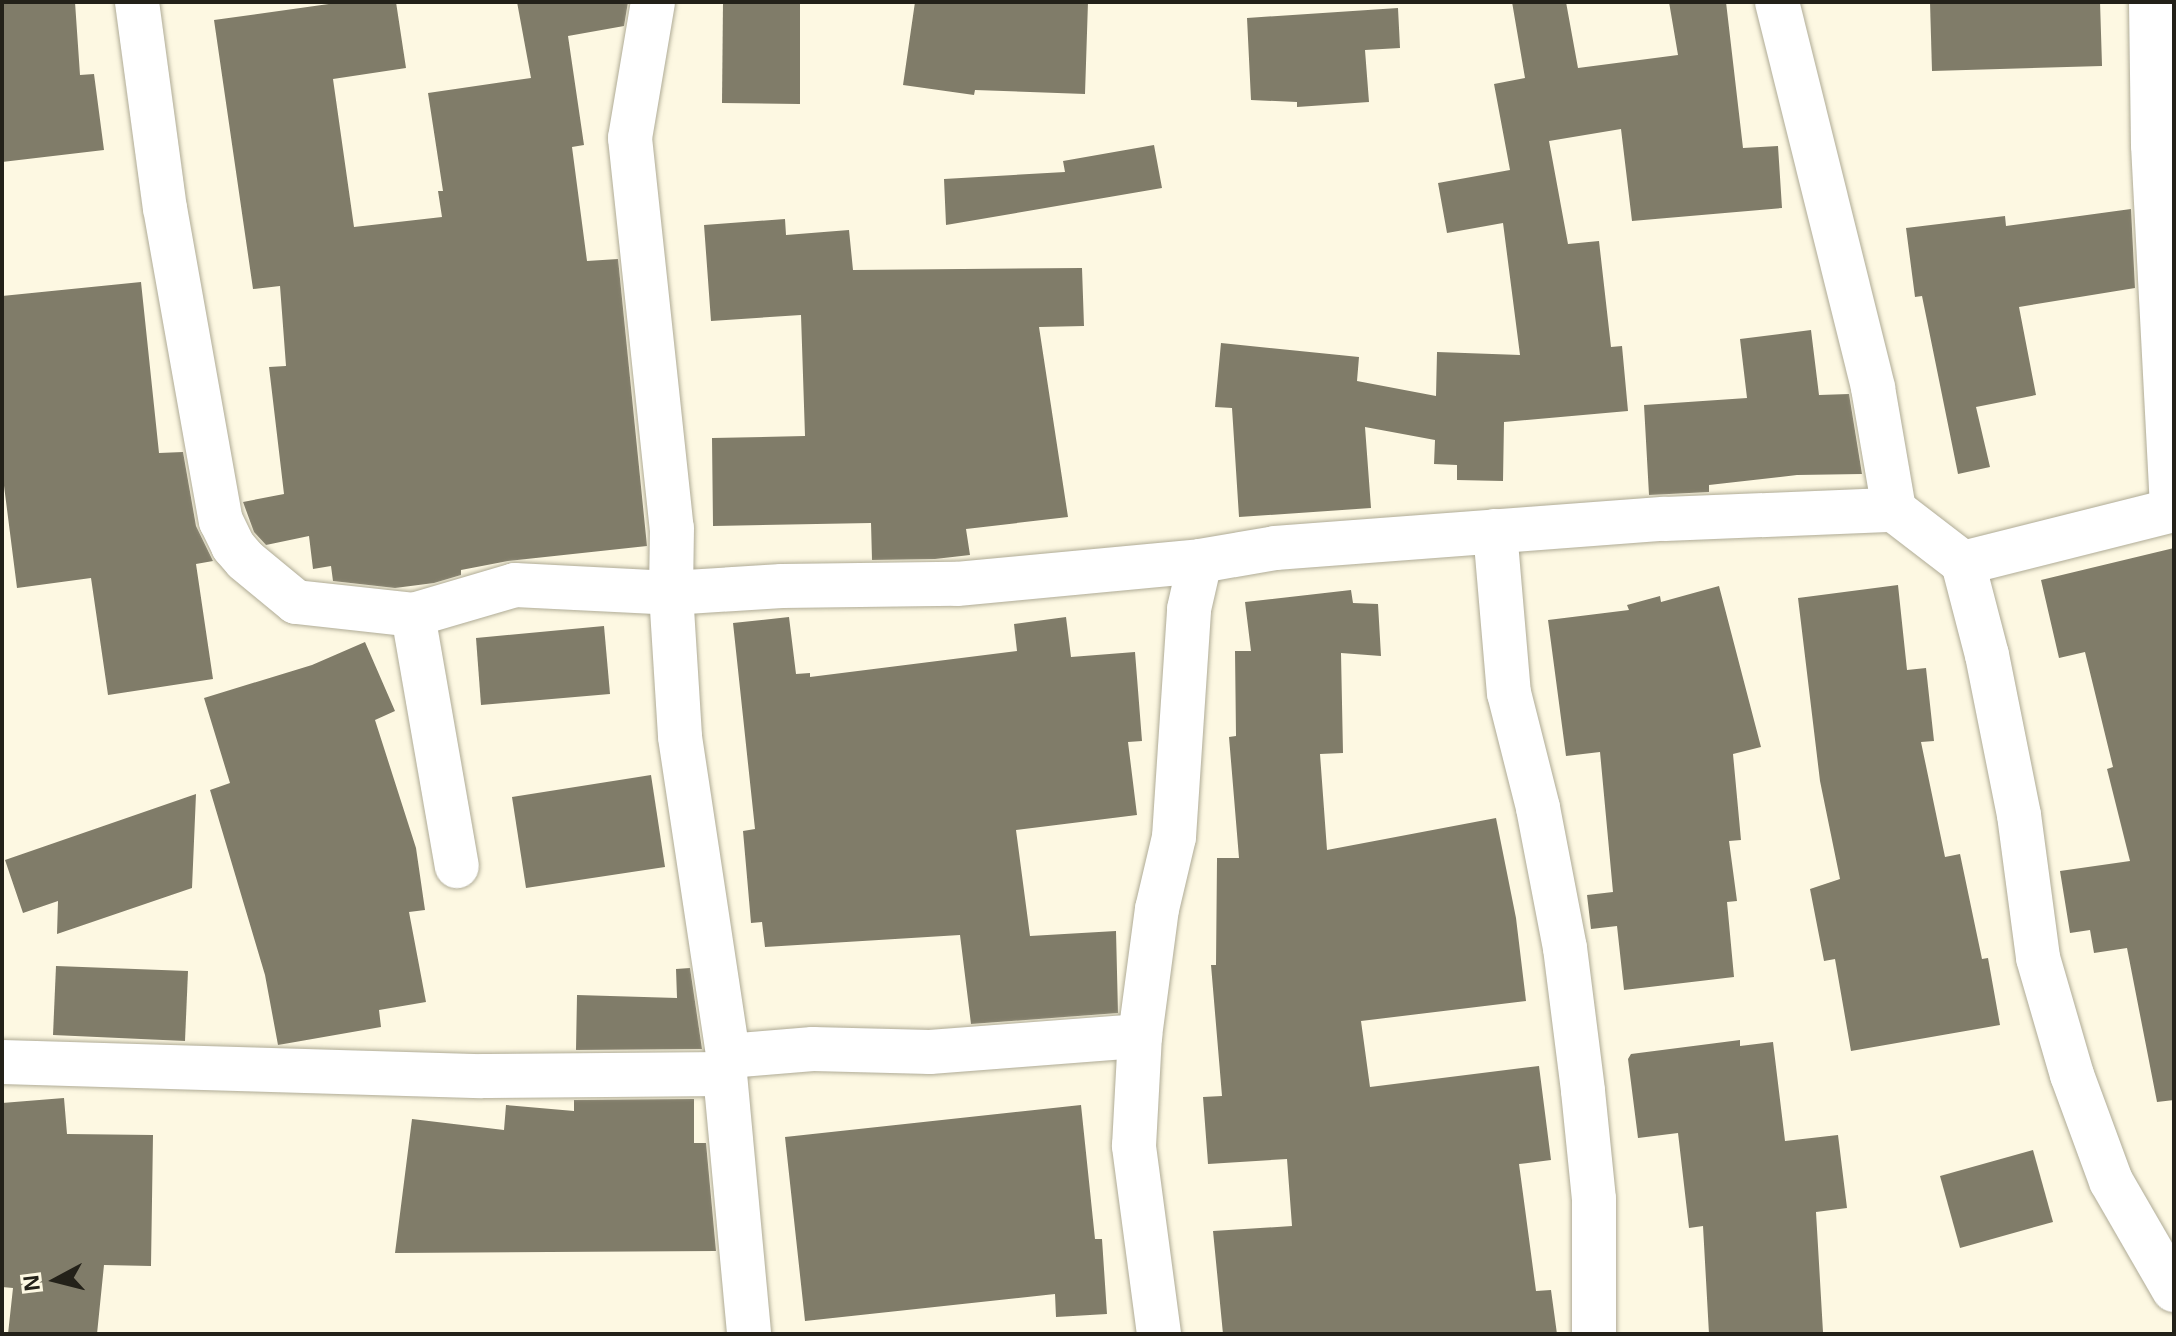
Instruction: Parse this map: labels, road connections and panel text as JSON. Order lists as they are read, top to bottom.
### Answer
{
  "north": "left"
}
